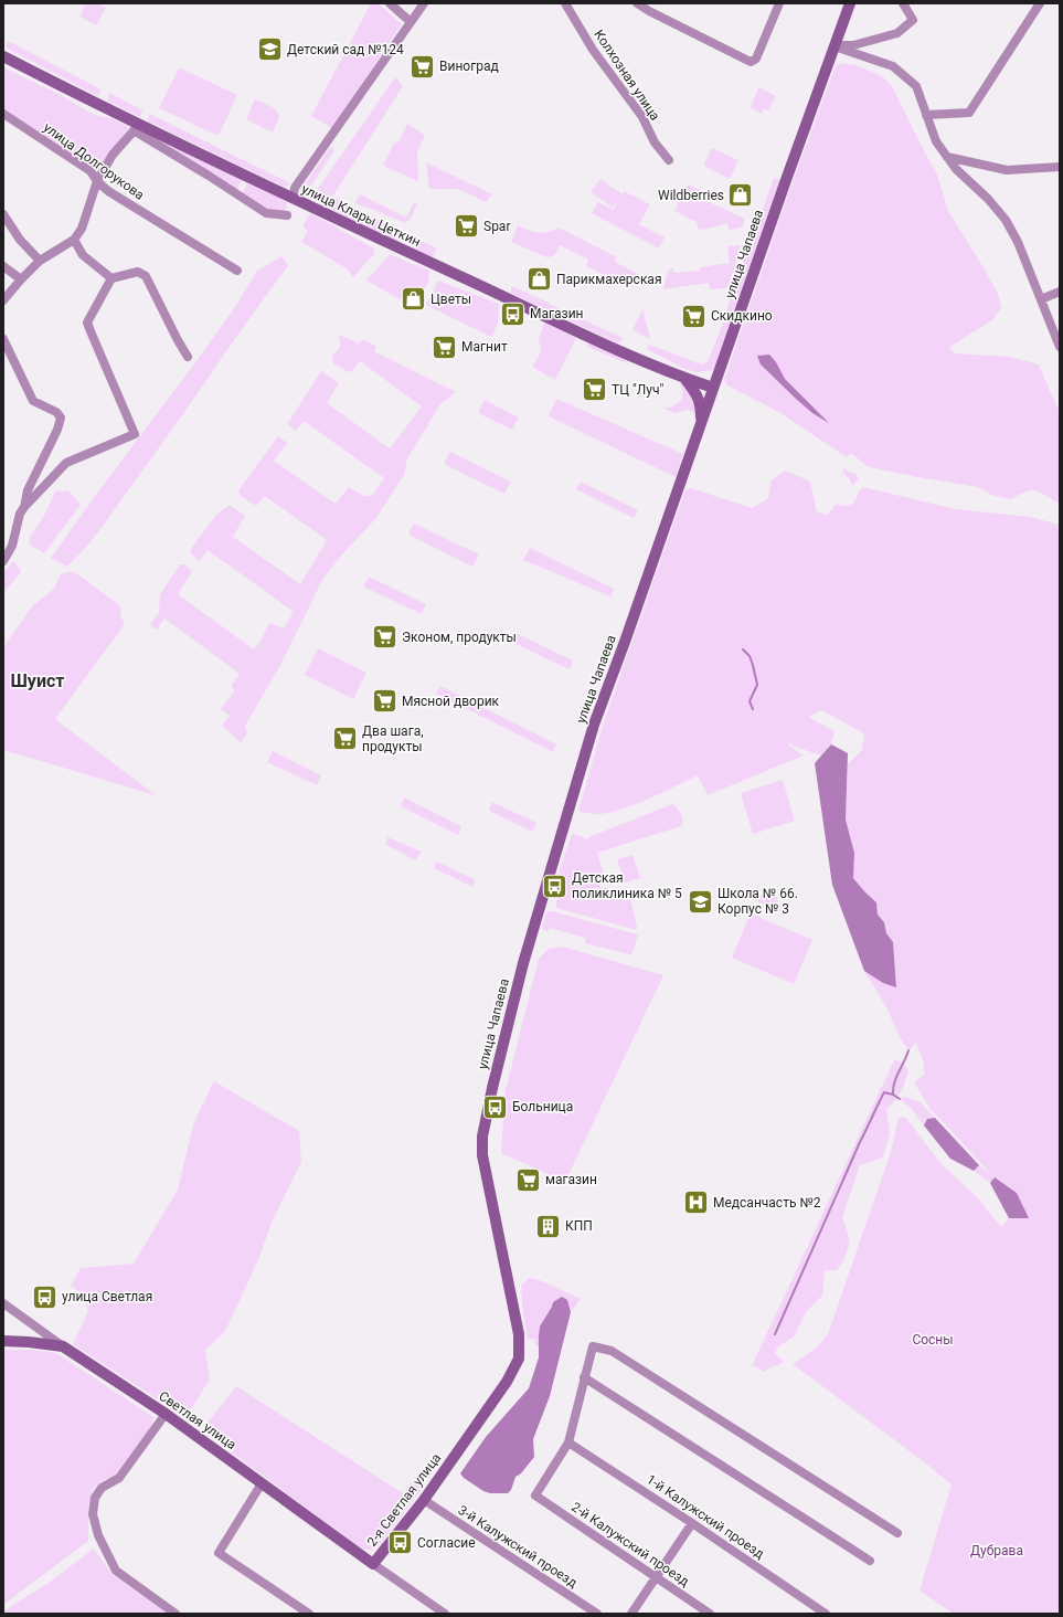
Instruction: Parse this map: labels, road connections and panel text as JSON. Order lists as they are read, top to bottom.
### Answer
{
  "streets": {
    "street": [
      "Колхозная улица",
      "улица Долгорукова",
      "улица Клары Цеткин",
      "улица Чапаева",
      "Светлая улица",
      "2-я Светлая улица",
      "1-й Калужский проезд",
      "2-й Калужский проезд",
      "3-й Калужский проезд"
    ]
  },
  "crossings": [
    ["улица Клары Цеткин", "улица Чапаева"],
    ["улица Чапаева", "2-я Светлая улица"],
    ["Светлая улица", "2-я Светлая улица"],
    ["2-я Светлая улица", "3-й Калужский проезд"],
    ["1-й Калужский проезд", "2-й Калужский проезд"]
  ],
  "districts": ["Шуист"],
  "parks": ["Сосны", "Дубрава"],
  "places": {
    "school or university": ["Детский сад №124", "Школа № 66. Корпус № 3"],
    "supermarket": [
      "Виноград",
      "Spar",
      "Скидкино",
      "Магнит",
      "ТЦ \"Луч\"",
      "Эконом, продукты",
      "Мясной дворик",
      "Два шага, продукты",
      "магазин"
    ],
    "shop": ["Wildberries", "Парикмахерская", "Цветы"],
    "bus stop": [
      "Магазин",
      "Детская поликлиника № 5",
      "Больница",
      "улица Светлая",
      "Согласие"
    ],
    "hospital": ["Медсанчасть №2"],
    "building": ["КПП"]
  }
}
